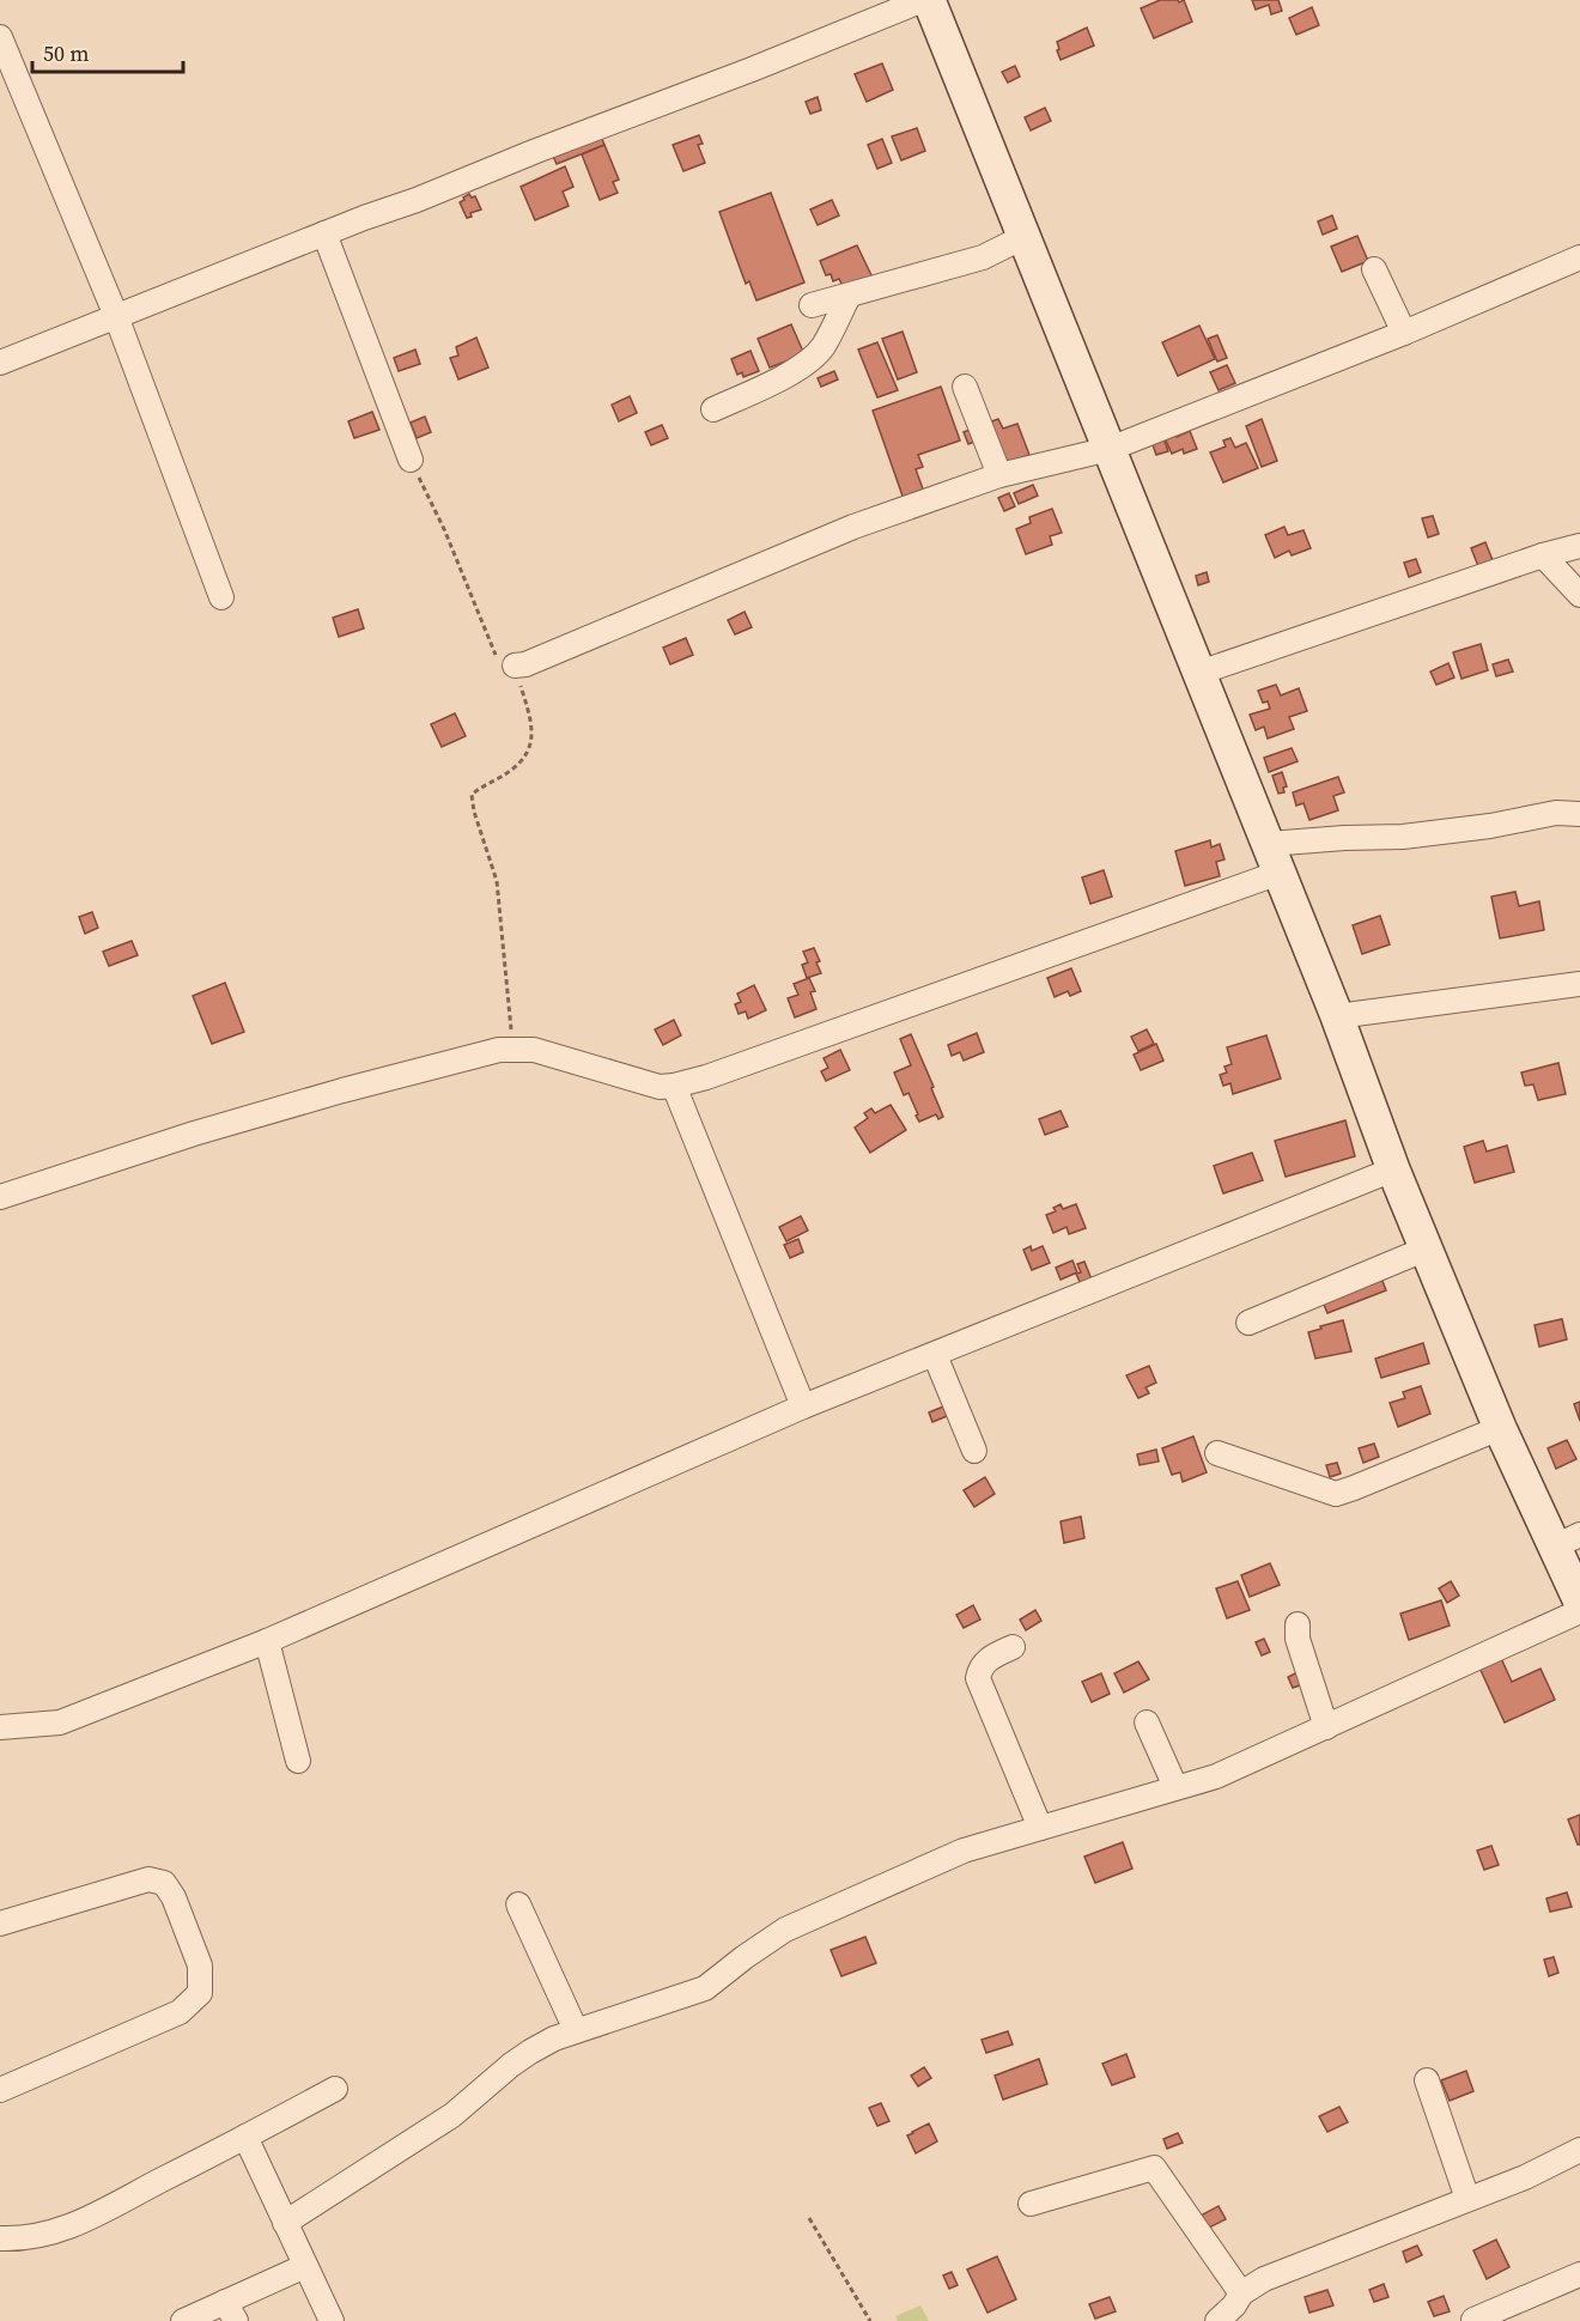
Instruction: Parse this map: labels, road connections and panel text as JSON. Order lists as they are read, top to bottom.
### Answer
{
  "scale_bar": "50 m"
}
